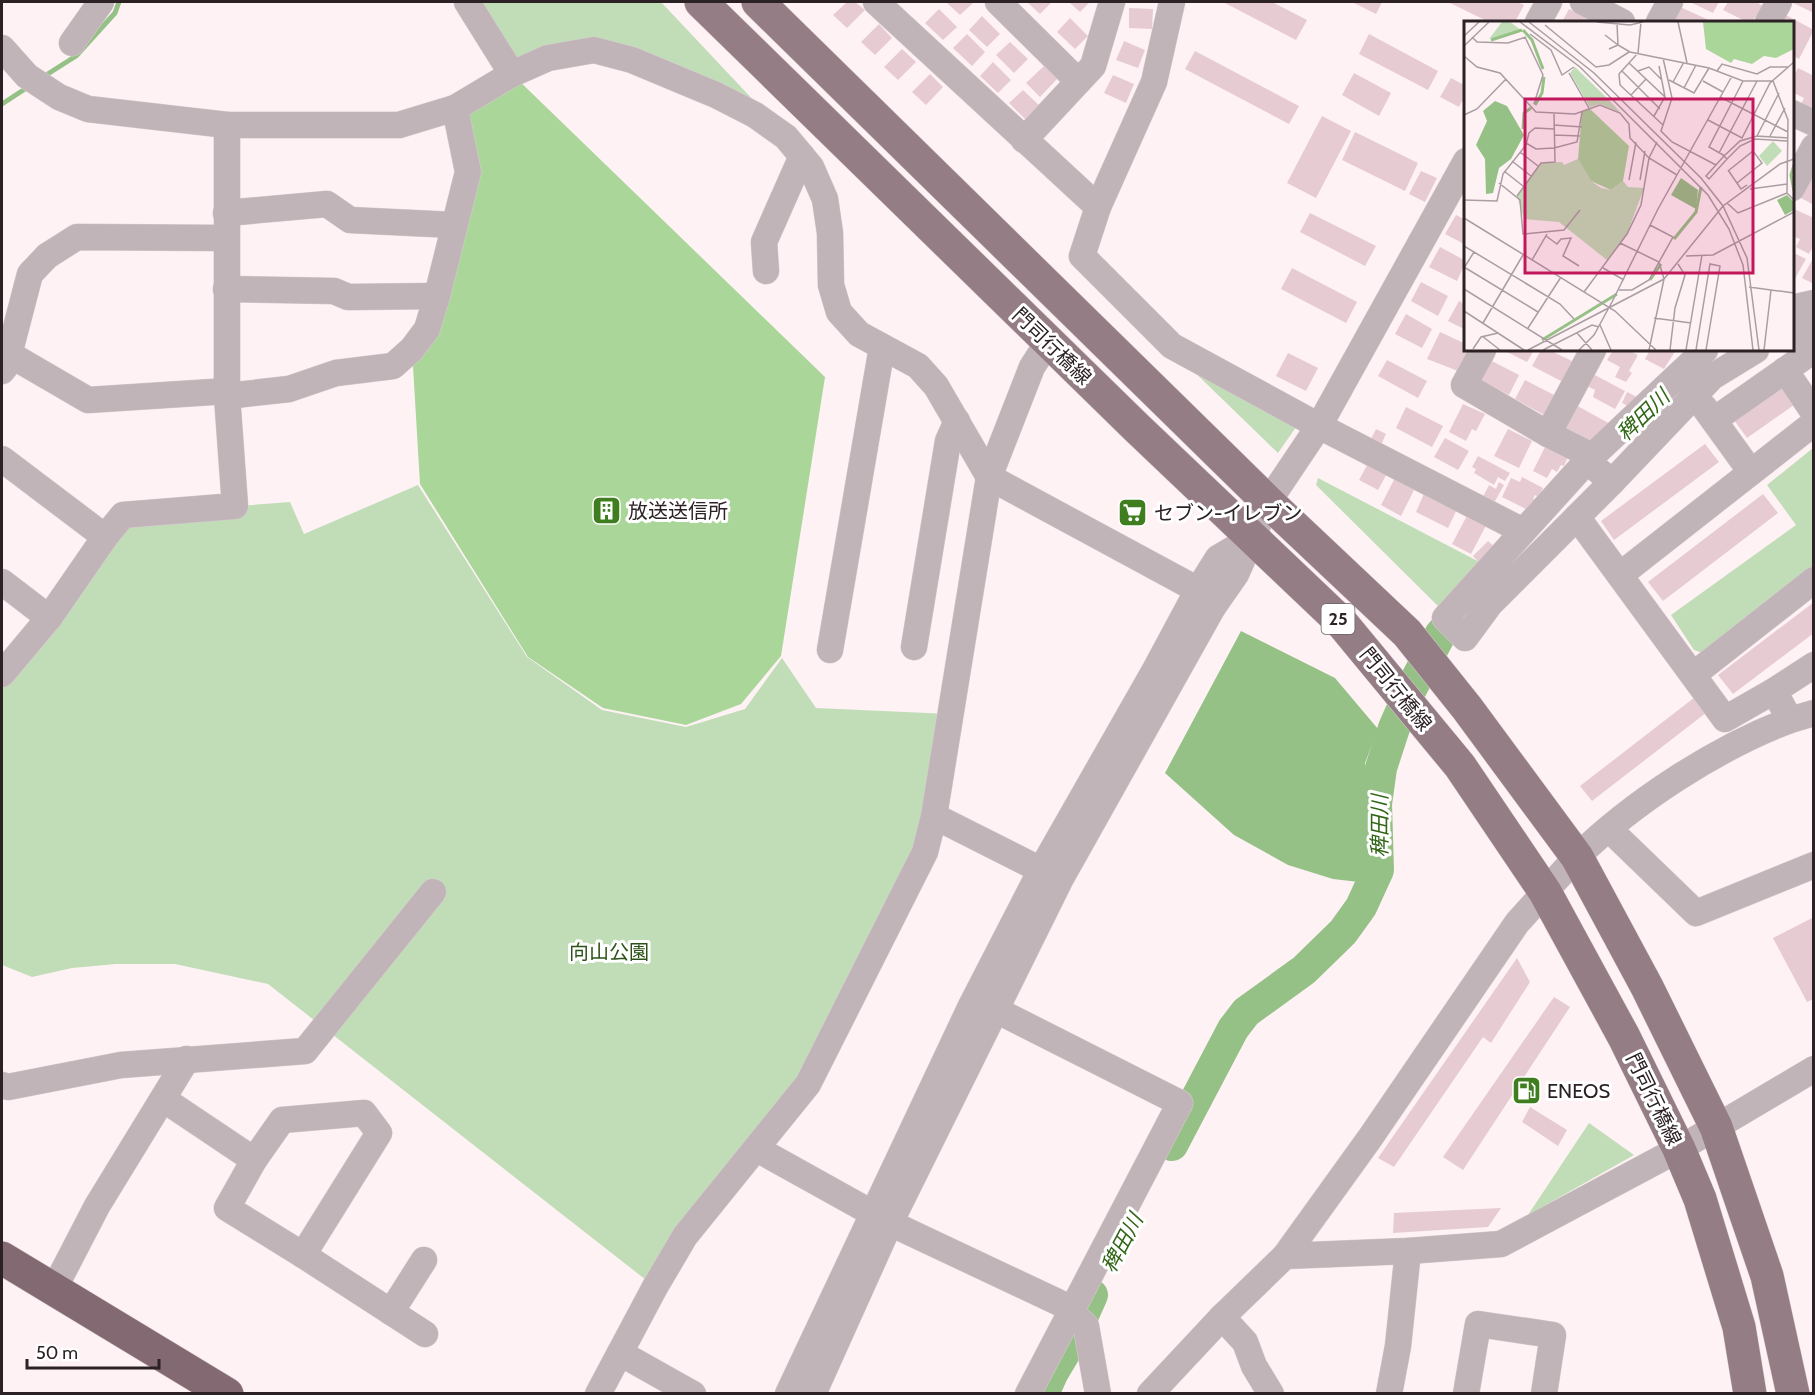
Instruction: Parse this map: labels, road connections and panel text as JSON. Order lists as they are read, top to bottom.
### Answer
{
  "streets": {
    "main road": ["門司行橋線", "25"]
  },
  "water": ["稗田川"],
  "parks": ["向山公園"],
  "places": {
    "building": ["放送送信所"],
    "supermarket": ["セブン-イレブン"],
    "fuel station": ["ENEOS"]
  },
  "scale_bar": "50 m"
}
